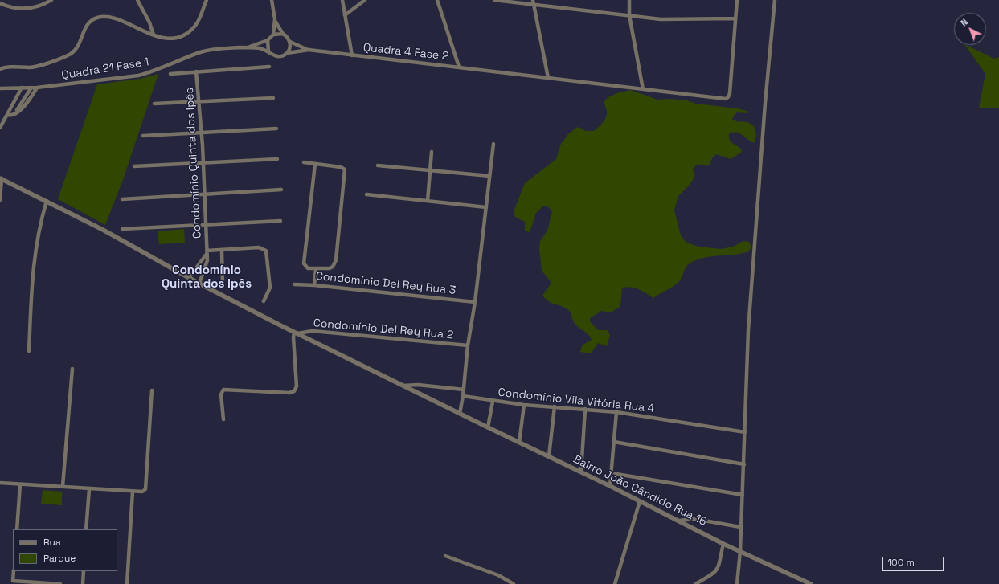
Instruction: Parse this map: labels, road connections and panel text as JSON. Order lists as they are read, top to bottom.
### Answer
{
  "streets": {
    "street": [
      "Quadra 4 Fase 2",
      "Quadra 21 Fase 1",
      "Condomínio Quinta dos Ipês",
      "Condomínio Del Rey Rua 3",
      "Condomínio Del Rey Rua 2",
      "Condomínio Vila Vitória Rua 4",
      "Bairro João Cândido Rua 16"
    ]
  },
  "crossings": [
    ["Condomínio Quinta dos Ipês", "Bairro João Cândido Rua 16"],
    ["Condomínio Del Rey Rua 2", "Bairro João Cândido Rua 16"]
  ],
  "districts": ["Condomínio Quinta dos Ipês"],
  "legend": ["Rua", "Parque"],
  "scale_bar": "100 m",
  "north": "top left"
}
